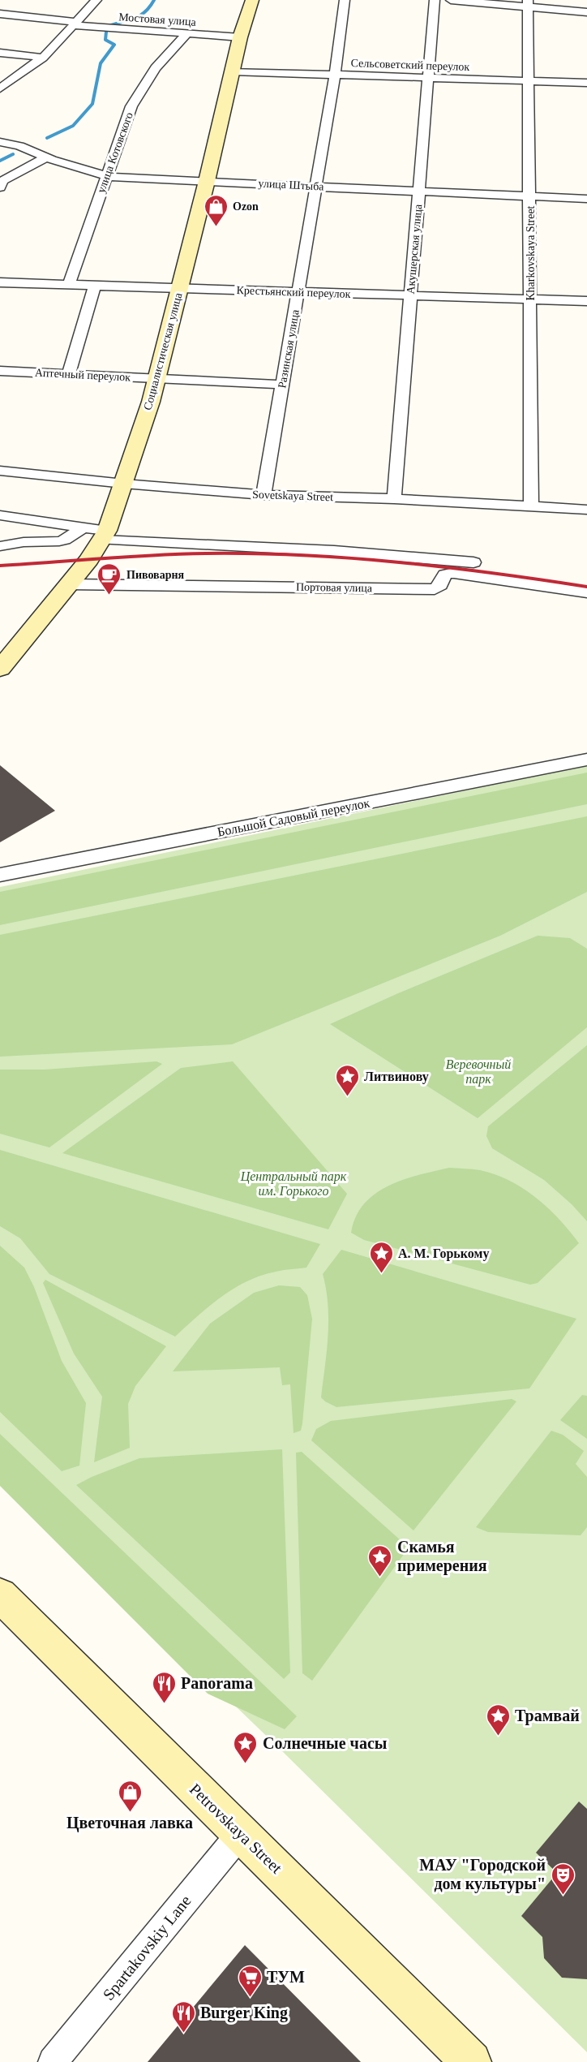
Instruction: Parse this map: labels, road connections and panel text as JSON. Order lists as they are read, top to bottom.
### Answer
{
  "streets": {
    "street": [
      "Мостовая улица",
      "Сельсоветский переулок",
      "улица Котовского",
      "улица Штыба",
      "Акушерская улица",
      "Kharkovskaya Street",
      "Крестьянский переулок",
      "Разинская улица",
      "Социалистическая улица",
      "Аптечный переулок",
      "Sovetskaya Street",
      "Портовая улица",
      "Большой Садовый переулок",
      "Petrovskaya Street",
      "Spartakovskiy Lane"
    ]
  },
  "crossings": [
    ["Мостовая улица", "улица Котовского"],
    ["Мостовая улица", "Социалистическая улица"],
    ["Сельсоветский переулок", "Акушерская улица"],
    ["Сельсоветский переулок", "Kharkovskaya Street"],
    ["Сельсоветский переулок", "Разинская улица"],
    ["Сельсоветский переулок", "Социалистическая улица"],
    ["улица Котовского", "улица Штыба"],
    ["улица Котовского", "Крестьянский переулок"],
    ["улица Штыба", "Акушерская улица"],
    ["улица Штыба", "Kharkovskaya Street"],
    ["улица Штыба", "Разинская улица"],
    ["улица Штыба", "Социалистическая улица"],
    ["Акушерская улица", "Крестьянский переулок"],
    ["Акушерская улица", "Sovetskaya Street"],
    ["Kharkovskaya Street", "Крестьянский переулок"],
    ["Kharkovskaya Street", "Sovetskaya Street"],
    ["Крестьянский переулок", "Разинская улица"],
    ["Крестьянский переулок", "Социалистическая улица"],
    ["Разинская улица", "Аптечный переулок"],
    ["Разинская улица", "Sovetskaya Street"],
    ["Социалистическая улица", "Аптечный переулок"],
    ["Социалистическая улица", "Sovetskaya Street"],
    ["Социалистическая улица", "Портовая улица"],
    ["Petrovskaya Street", "Spartakovskiy Lane"]
  ],
  "parks": ["Веревочный парк", "Центральный парк им. Горького"],
  "places": {
    "shop": ["Ozon", "Цветочная лавка"],
    "cafe": ["Пивоварня"],
    "place": [
      "Литвинову",
      "А. М. Горькому",
      "Скамья примерения",
      "Трамвай",
      "Солнечные часы"
    ],
    "restaurant": ["Panorama", "Burger King"],
    "theatre": ["МАУ \"Городской дом культуры\""],
    "supermarket": ["ТУМ"]
  }
}
